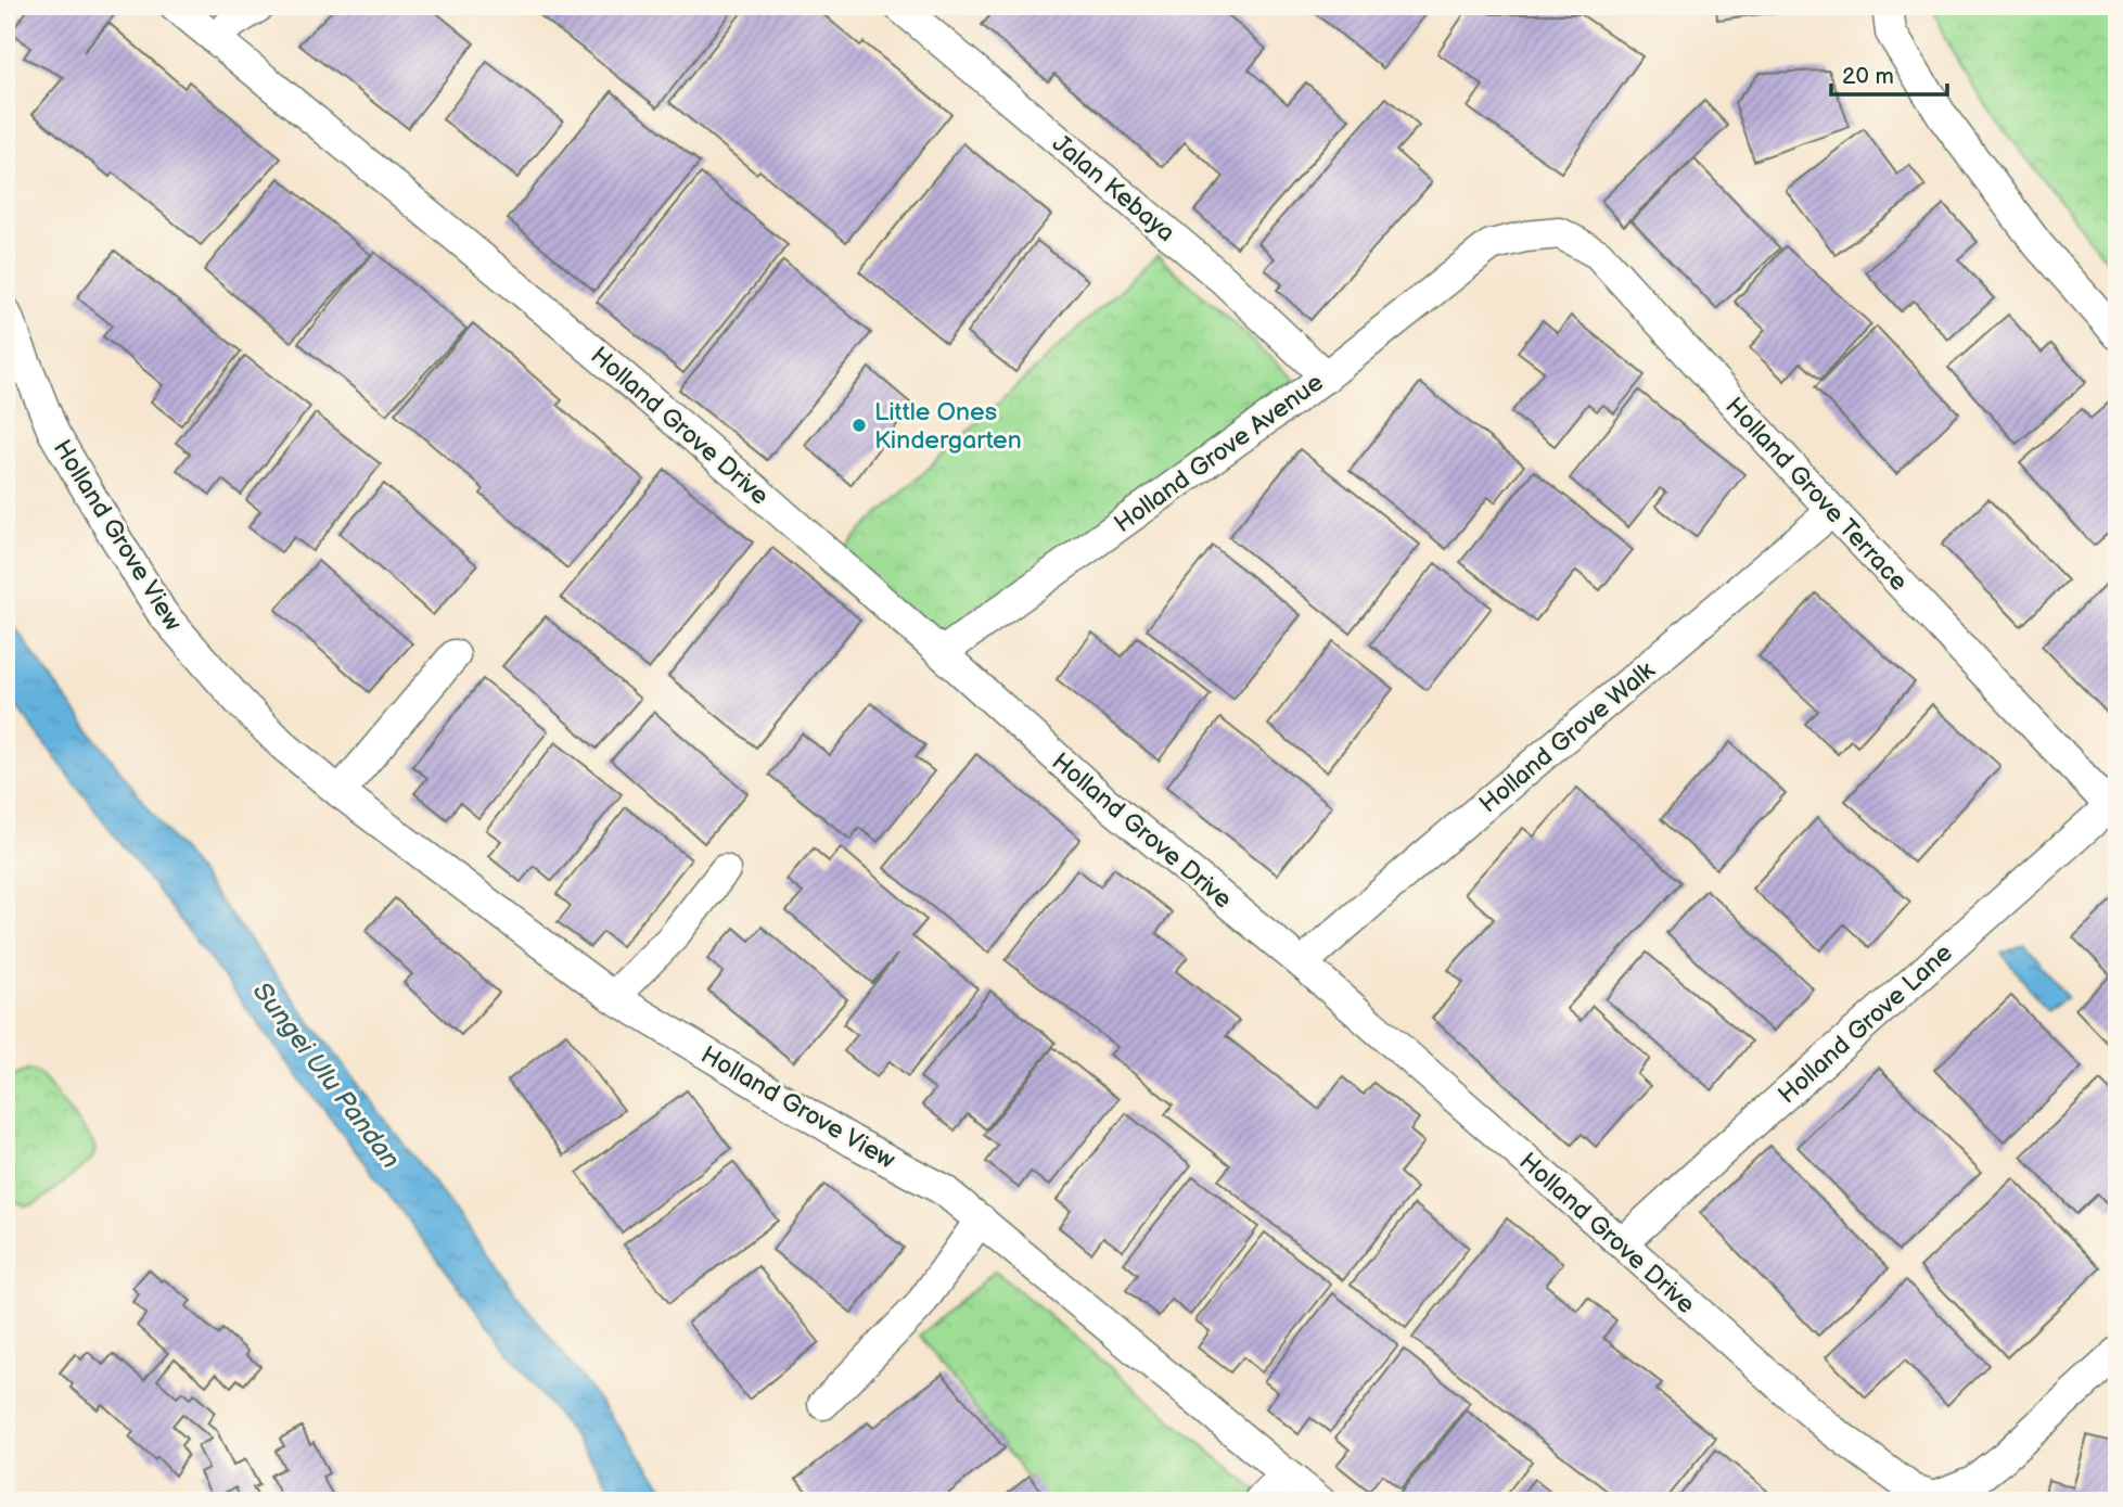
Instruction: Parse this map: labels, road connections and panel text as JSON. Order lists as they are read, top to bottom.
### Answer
{
  "streets": {
    "street": [
      "Jalan Kebaya",
      "Holland Grove Drive",
      "Holland Grove Avenue",
      "Holland Grove Terrace",
      "Holland Grove View",
      "Holland Grove Walk",
      "Holland Grove Lane"
    ]
  },
  "crossings": [
    ["Jalan Kebaya", "Holland Grove Avenue"],
    ["Holland Grove Drive", "Holland Grove Avenue"],
    ["Holland Grove Drive", "Holland Grove Walk"],
    ["Holland Grove Drive", "Holland Grove Lane"],
    ["Holland Grove Avenue", "Holland Grove Terrace"],
    ["Holland Grove Terrace", "Holland Grove Walk"],
    ["Holland Grove Terrace", "Holland Grove Lane"]
  ],
  "water": ["Sungei Ulu Pandan"],
  "places": ["Little Ones Kindergarten"],
  "scale_bar": "20 m"
}
